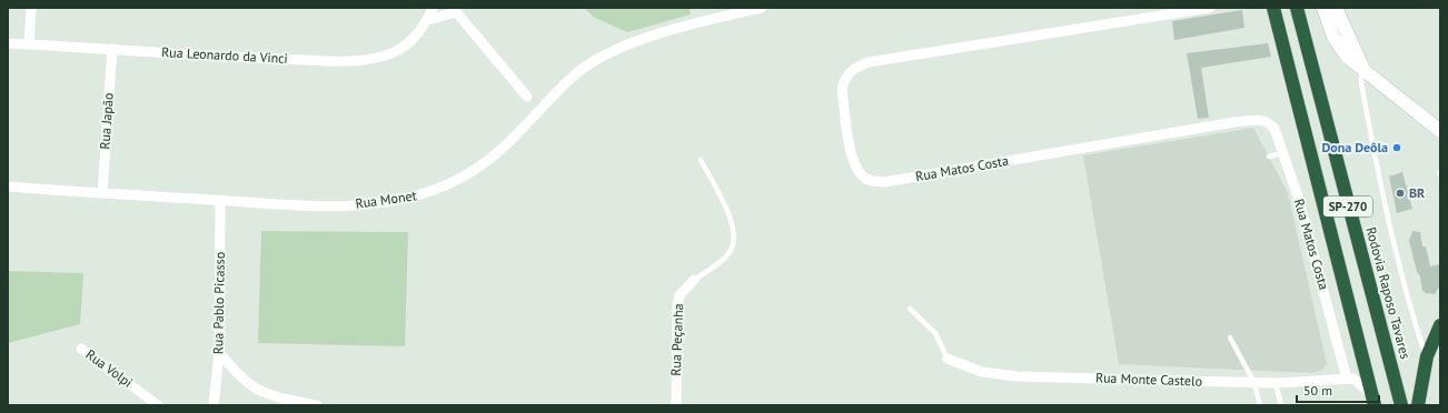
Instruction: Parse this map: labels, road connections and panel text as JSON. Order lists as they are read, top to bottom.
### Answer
{
  "streets": {
    "highway": ["SP-270", "Rodovia Raposo Tavares"],
    "street": [
      "Rua Leonardo da Vinci",
      "Rua Japão",
      "Rua Matos Costa",
      "Rua Monet",
      "Rua Pablo Picasso",
      "Rua Peçanha",
      "Rua Volpi",
      "Rua Monte Castelo"
    ]
  },
  "crossings": [
    ["Rua Leonardo da Vinci", "Rua Japão"],
    ["Rua Japão", "Rua Monet"],
    ["Rua Matos Costa", "Rua Monte Castelo"],
    ["Rua Monet", "Rua Pablo Picasso"]
  ],
  "places": ["Dona Deôla", "BR"],
  "scale_bar": "50 m"
}
